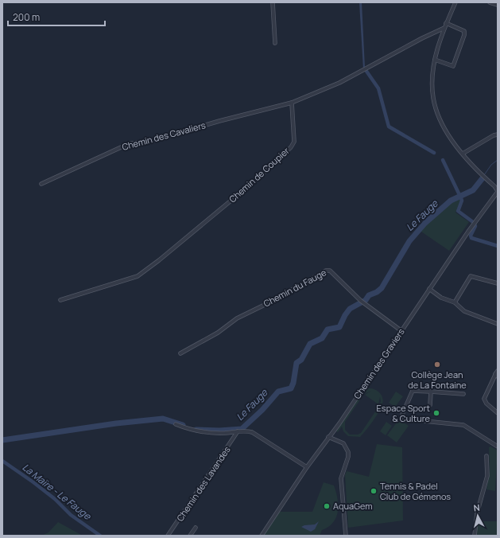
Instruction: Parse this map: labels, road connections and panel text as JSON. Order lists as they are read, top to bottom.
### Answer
{
  "streets": {
    "street": [
      "Chemin des Cavaliers",
      "Chemin de Coupier",
      "Chemin du Fauge",
      "Chemin des Graviers",
      "Chemin des Lavandes"
    ]
  },
  "crossings": [
    ["Chemin des Cavaliers", "Chemin de Coupier"],
    ["Chemin du Fauge", "Chemin des Graviers"]
  ],
  "water": ["Le Fauge", "La Maïre - Le Fauge"],
  "places": [
    "Collège Jean de La Fontaine",
    "Espace Sport & Culture",
    "Tennis & Padel Club de Gémenos",
    "AquaGem"
  ],
  "scale_bar": "200 m",
  "north": "top"
}
